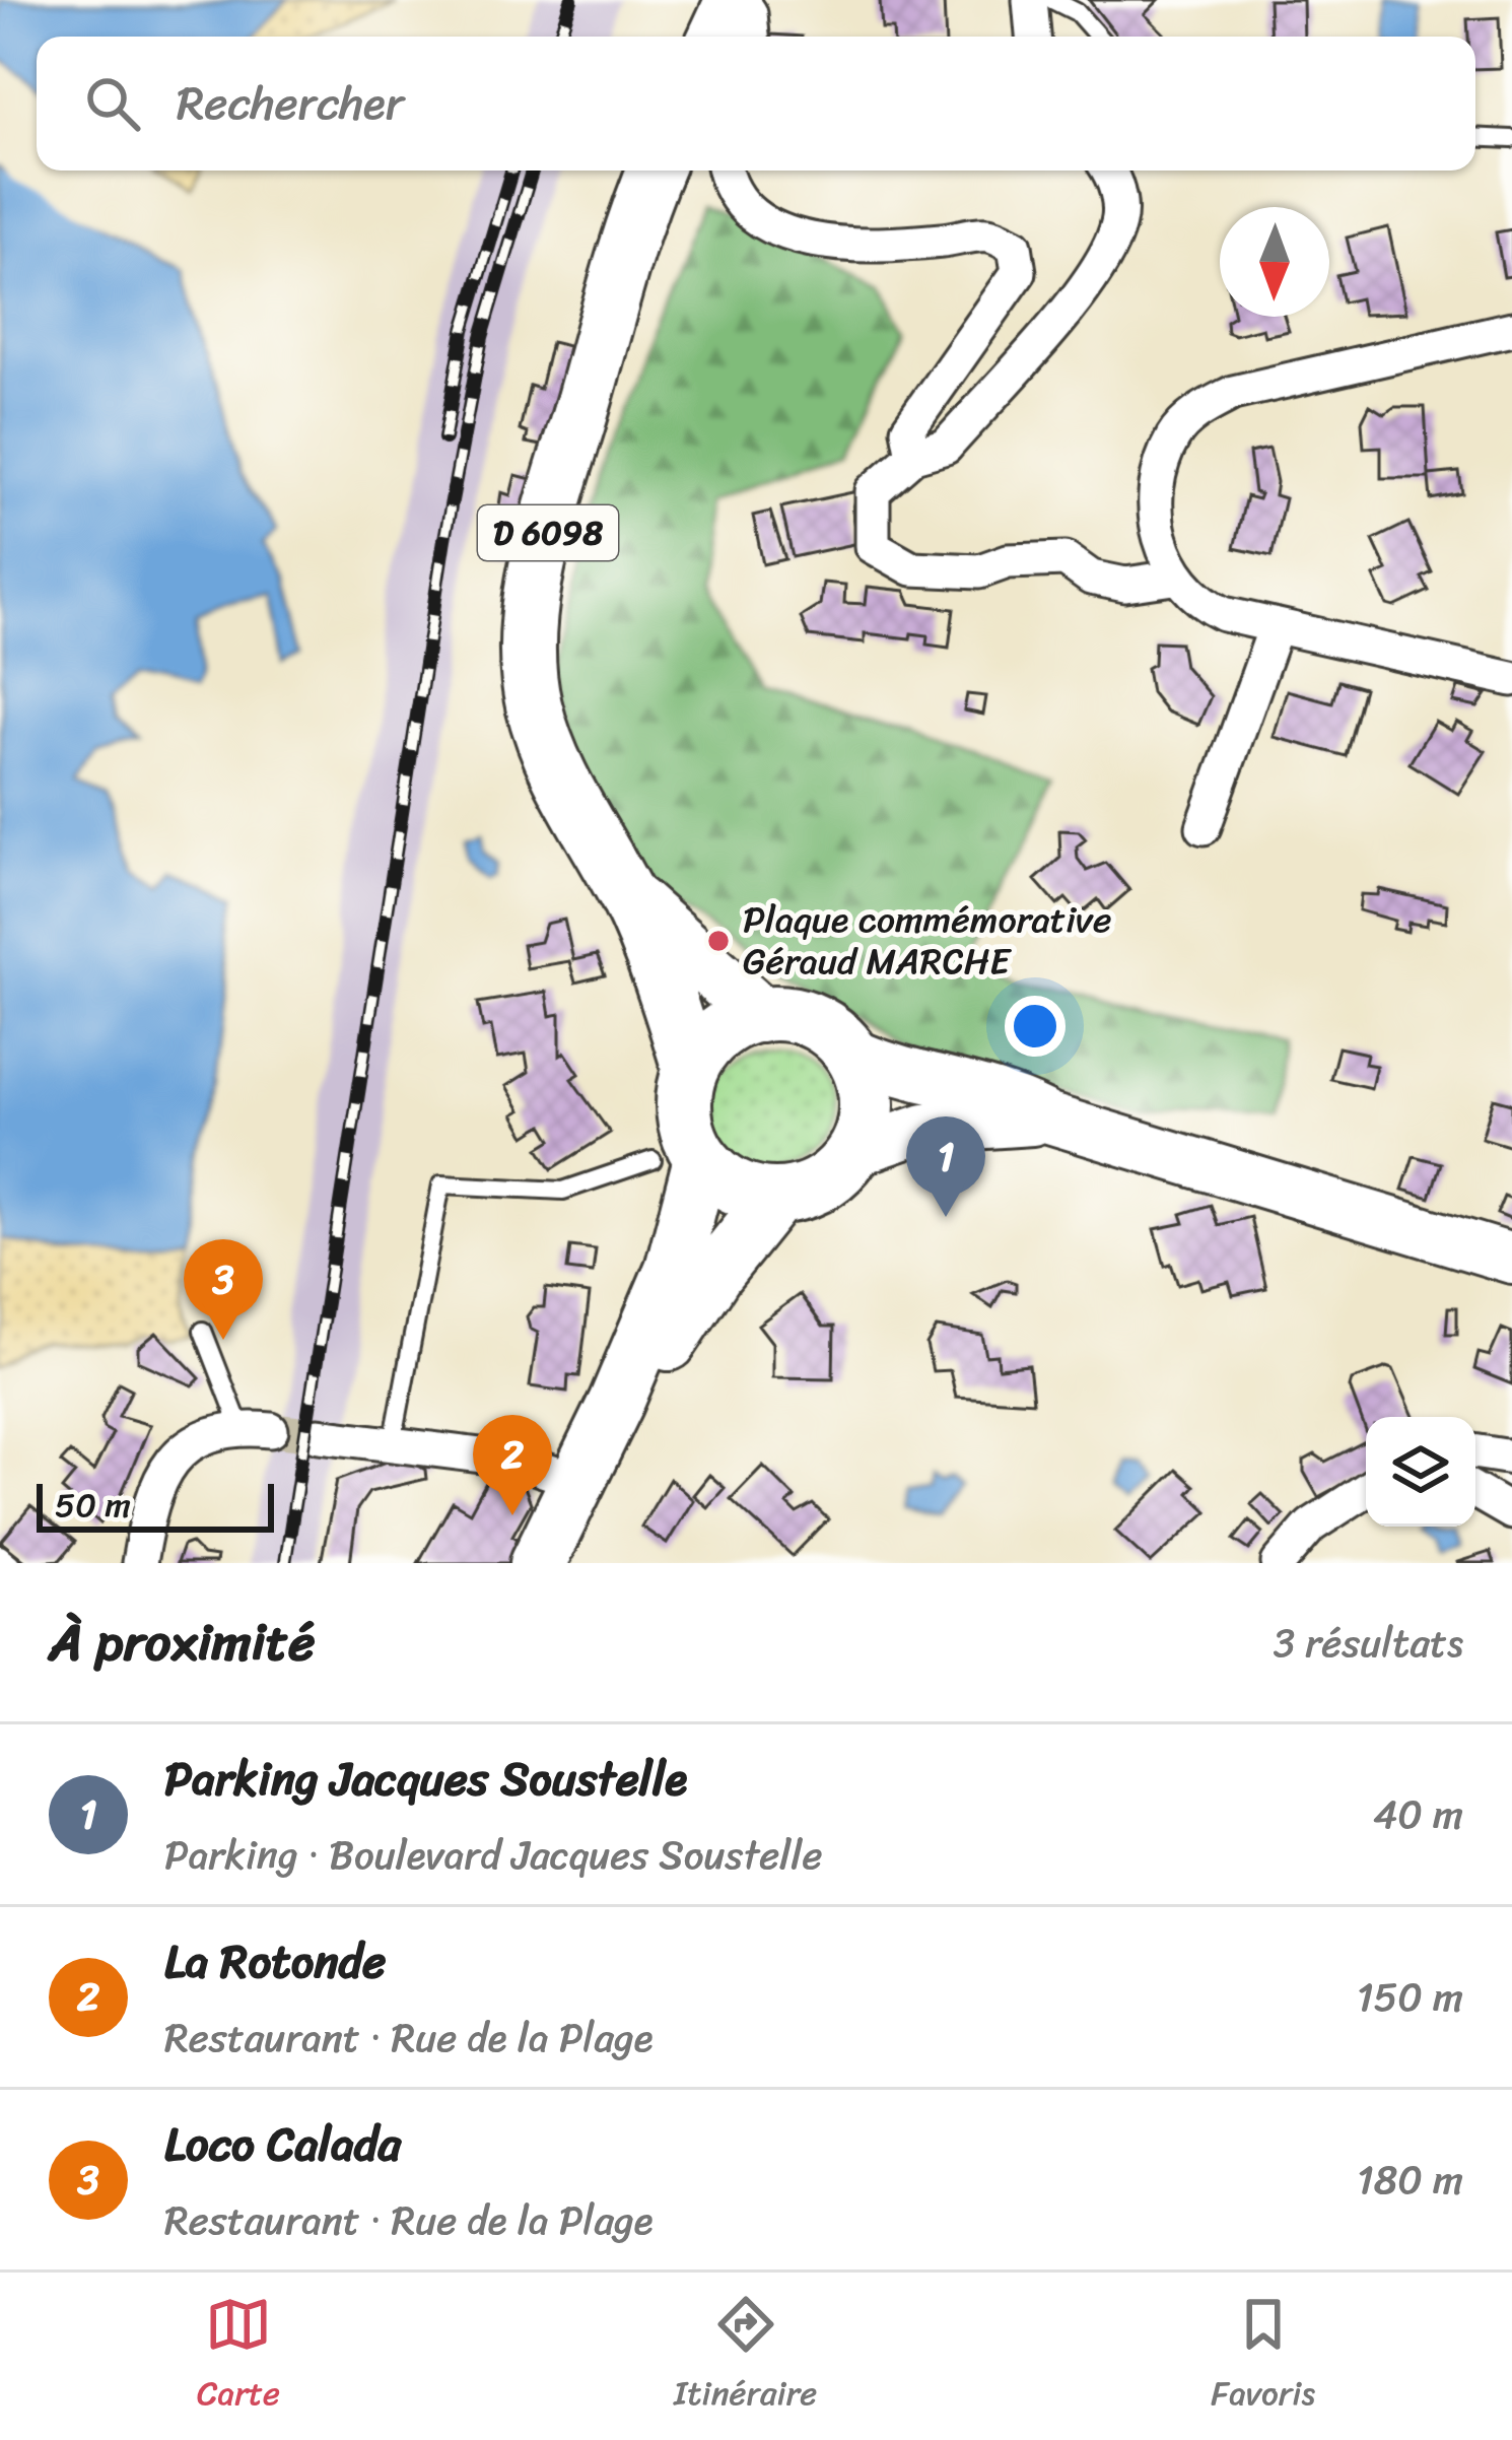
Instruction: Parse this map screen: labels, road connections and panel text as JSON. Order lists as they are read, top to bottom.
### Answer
{
  "streets": {
    "main road": ["D 6098"]
  },
  "places": ["Plaque commémorative Géraud MARCHE"],
  "scale_bar": "50 m",
  "north": "bottom",
  "page": {
    "search": "Rechercher",
    "pins": ["1", "3", "2"],
    "scale": "50 m",
    "heading": ["À proximité", "3 résultats"],
    "list": [
      {
        "mark": "1",
        "name": "Parking Jacques Soustelle",
        "note": "Parking · Boulevard Jacques Soustelle",
        "value": "40 m"
      },
      {
        "mark": "2",
        "name": "La Rotonde",
        "note": "Restaurant · Rue de la Plage",
        "value": "150 m"
      },
      {
        "mark": "3",
        "name": "Loco Calada",
        "note": "Restaurant · Rue de la Plage",
        "value": "180 m"
      }
    ],
    "nav": ["Carte", "Itinéraire", "Favoris"]
  }
}
